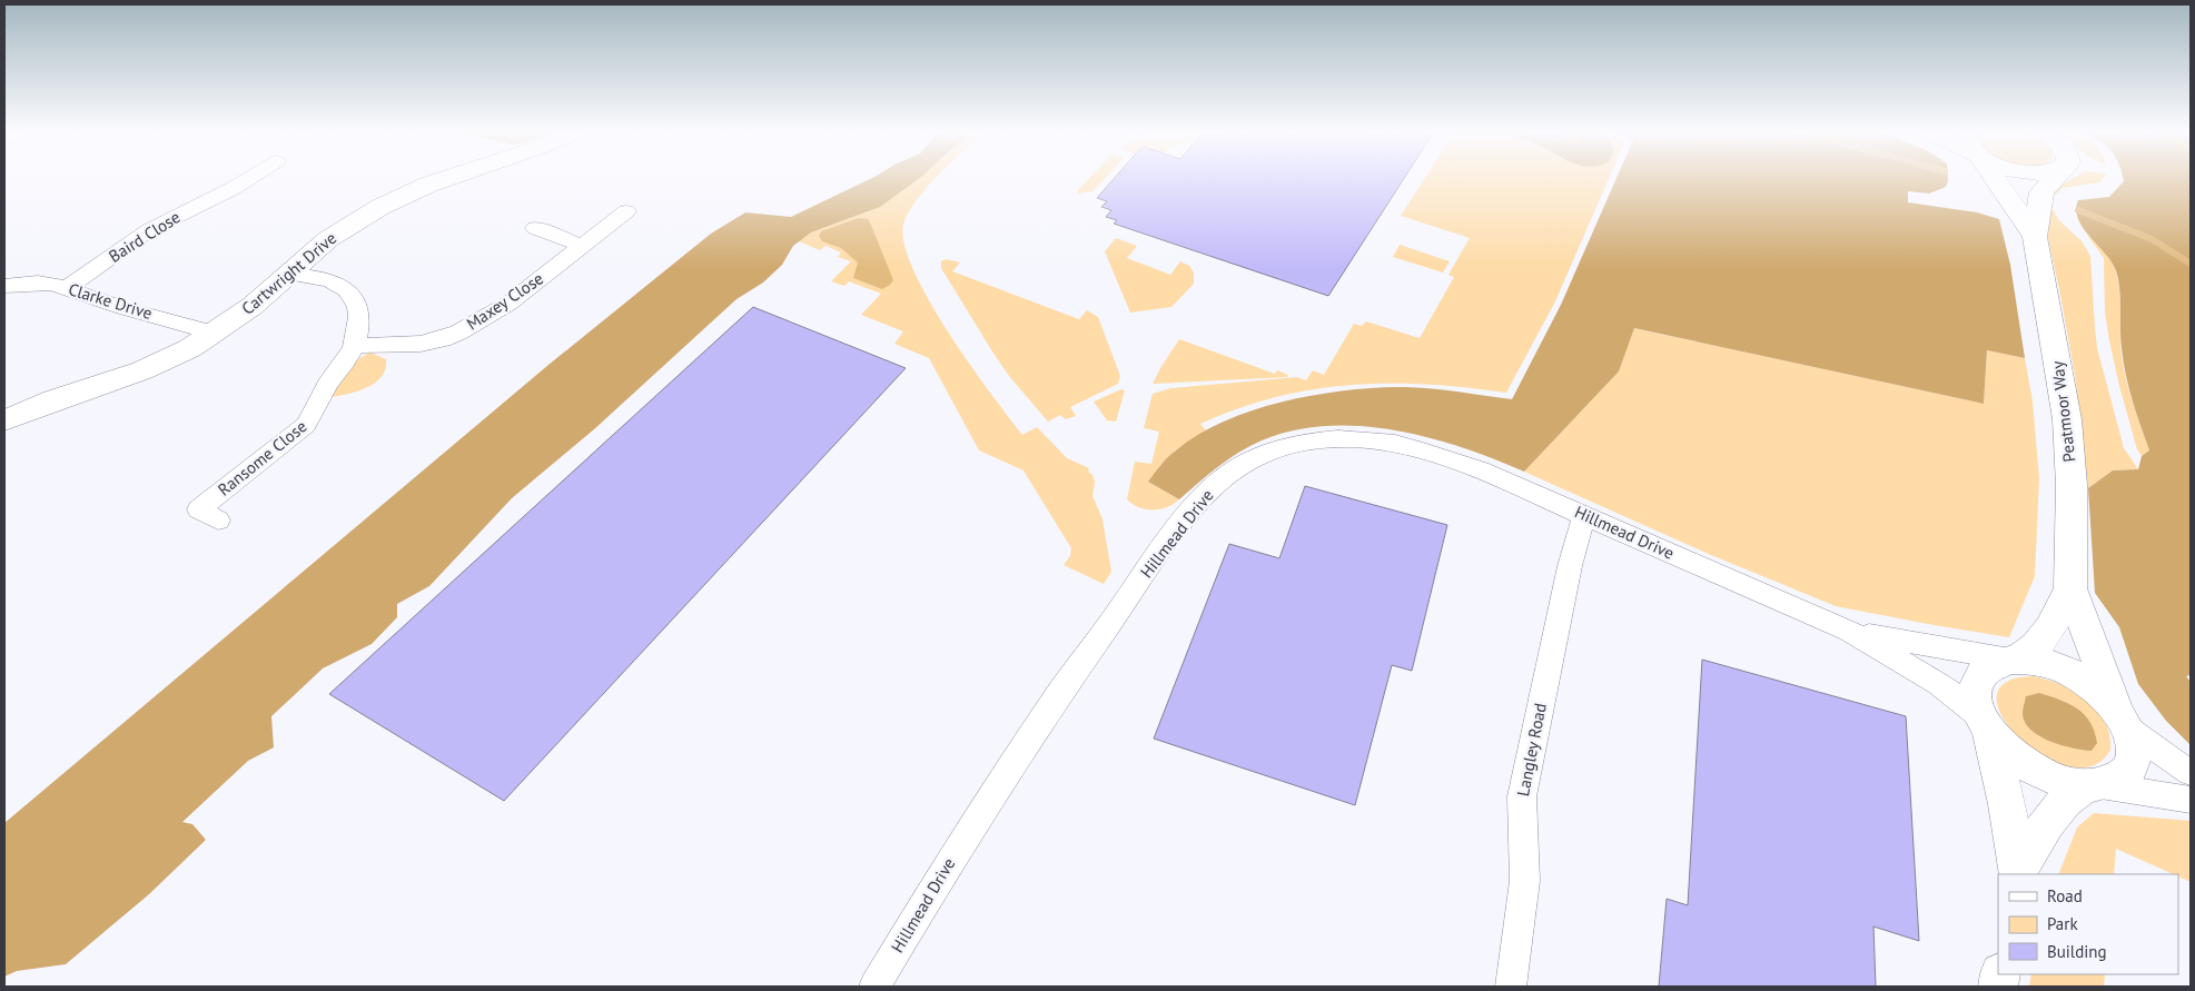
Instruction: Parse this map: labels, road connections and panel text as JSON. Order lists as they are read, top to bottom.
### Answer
{
  "streets": {
    "main road": ["Cartwright Drive", "Peatmoor Way"],
    "street": [
      "Baird Close",
      "Clarke Drive",
      "Maxey Close",
      "Ransome Close",
      "Hillmead Drive",
      "Langley Road"
    ]
  },
  "crossings": [
    ["Baird Close", "Clarke Drive"],
    ["Cartwright Drive", "Clarke Drive"],
    ["Cartwright Drive", "Ransome Close"],
    ["Maxey Close", "Ransome Close"],
    ["Peatmoor Way", "Hillmead Drive"],
    ["Hillmead Drive", "Langley Road"]
  ],
  "legend": ["Road", "Park", "Building"]
}
